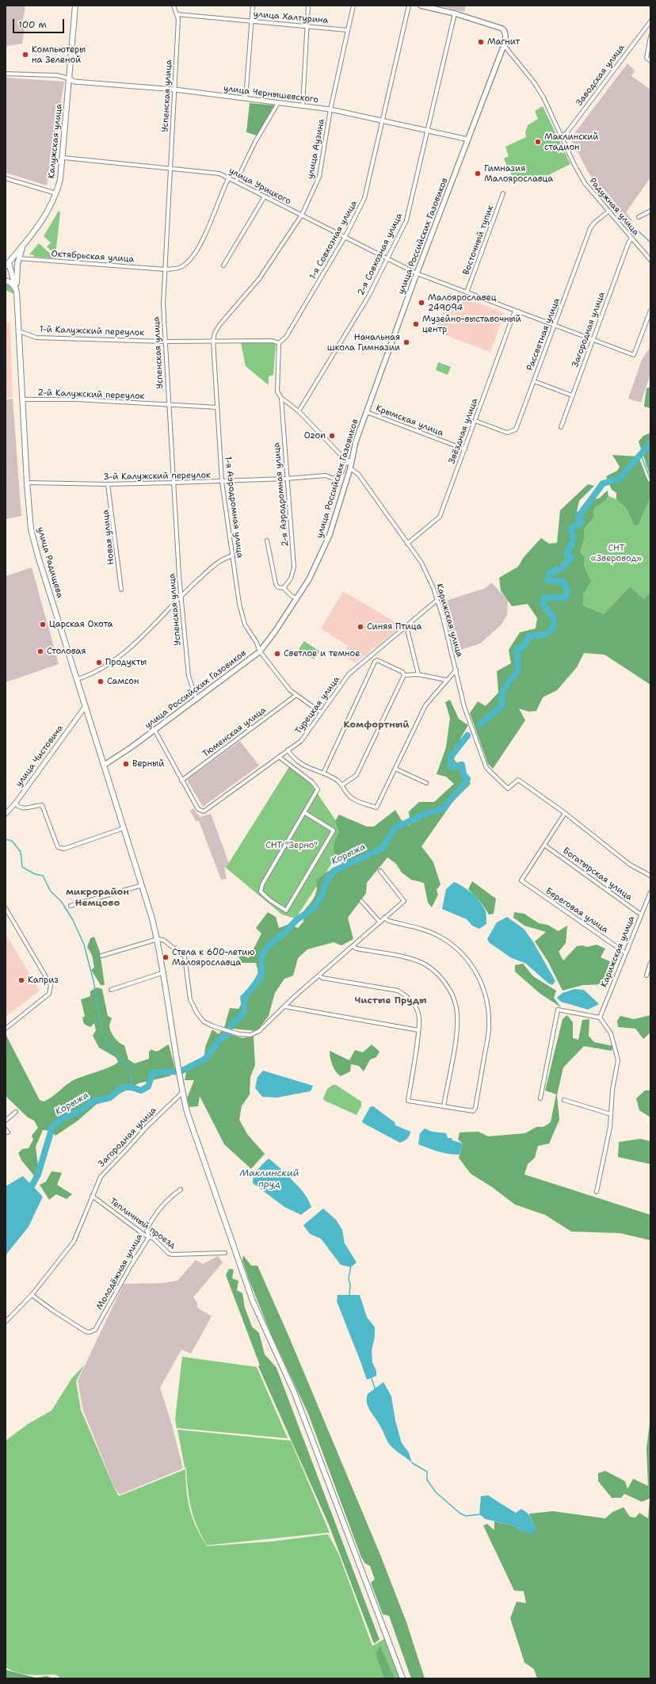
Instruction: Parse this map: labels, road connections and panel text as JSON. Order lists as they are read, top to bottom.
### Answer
{
  "streets": {
    "main road": ["Калужская улица", "улица Российских Газовиков", "улица Радищева"],
    "street": [
      "улица Халтурина",
      "Заводская улица",
      "улица Чернышевского",
      "Успенская улица",
      "улица Аузина",
      "улица Урицкого",
      "Радужная улица",
      "1-я Совхозная улица",
      "Восточный тупик",
      "2-я Совхозная улица",
      "Октябрьская улица",
      "Загородная улица",
      "1-й Калужский переулок",
      "Рассветная улица",
      "2-й Калужский переулок",
      "Крымская улица",
      "Звёздная улица",
      "3-й Калужский переулок",
      "2-я Аэродромная улица",
      "1-я Аэродромная улица",
      "Новая улица",
      "Карижская улица",
      "Турецкая улица",
      "Тюменская улица",
      "улица Чистовича",
      "Богатырская улица",
      "Береговая улица",
      "Тепличный проезд",
      "Молодёжная улица"
    ]
  },
  "crossings": [
    ["улица Халтурина", "Успенская улица"],
    ["улица Халтурина", "улица Аузина"],
    ["Заводская улица", "Радужная улица"],
    ["улица Чернышевского", "Успенская улица"],
    ["улица Чернышевского", "Калужская улица"],
    ["улица Чернышевского", "улица Аузина"],
    ["улица Чернышевского", "улица Российских Газовиков"],
    ["улица Чернышевского", "1-я Совхозная улица"],
    ["улица Чернышевского", "2-я Совхозная улица"],
    ["Успенская улица", "улица Урицкого"],
    ["Успенская улица", "улица Российских Газовиков"],
    ["Успенская улица", "Октябрьская улица"],
    ["Успенская улица", "1-й Калужский переулок"],
    ["Успенская улица", "2-й Калужский переулок"],
    ["Успенская улица", "3-й Калужский переулок"],
    ["Калужская улица", "улица Урицкого"],
    ["Калужская улица", "улица Радищева"],
    ["улица Аузина", "улица Урицкого"],
    ["улица Аузина", "1-й Калужский переулок"],
    ["улица Аузина", "1-я Аэродромная улица"],
    ["улица Урицкого", "улица Российских Газовиков"],
    ["улица Урицкого", "1-я Совхозная улица"],
    ["улица Урицкого", "Восточный тупик"],
    ["улица Урицкого", "2-я Совхозная улица"],
    ["улица Урицкого", "Октябрьская улица"],
    ["улица Урицкого", "Загородная улица"],
    ["улица Урицкого", "Рассветная улица"],
    ["улица Урицкого", "Звёздная улица"],
    ["Радужная улица", "улица Российских Газовиков"],
    ["Радужная улица", "Загородная улица"],
    ["Радужная улица", "Рассветная улица"],
    ["улица Российских Газовиков", "2-я Совхозная улица"],
    ["улица Российских Газовиков", "Крымская улица"],
    ["улица Российских Газовиков", "3-й Калужский переулок"],
    ["улица Российских Газовиков", "1-я Аэродромная улица"],
    ["улица Российских Газовиков", "улица Радищева"],
    ["улица Российских Газовиков", "Карижская улица"],
    ["1-я Совхозная улица", "1-й Калужский переулок"],
    ["Загородная улица", "улица Радищева"],
    ["Загородная улица", "Тепличный проезд"],
    ["Загородная улица", "Молодёжная улица"],
    ["1-й Калужский переулок", "1-я Аэродромная улица"],
    ["1-й Калужский переулок", "улица Радищева"],
    ["Рассветная улица", "Звёздная улица"],
    ["2-й Калужский переулок", "1-я Аэродромная улица"],
    ["2-й Калужский переулок", "улица Радищева"],
    ["Крымская улица", "Звёздная улица"],
    ["Звёздная улица", "Карижская улица"],
    ["3-й Калужский переулок", "2-я Аэродромная улица"],
    ["3-й Калужский переулок", "1-я Аэродромная улица"],
    ["3-й Калужский переулок", "Новая улица"],
    ["3-й Калужский переулок", "улица Радищева"],
    ["1-я Аэродромная улица", "Турецкая улица"],
    ["1-я Аэродромная улица", "Тюменская улица"],
    ["улица Радищева", "улица Чистовича"],
    ["Карижская улица", "Турецкая улица"],
    ["Карижская улица", "Богатырская улица"],
    ["Карижская улица", "Береговая улица"],
    ["Турецкая улица", "Тюменская улица"],
    ["Богатырская улица", "Береговая улица"],
    ["Тепличный проезд", "Молодёжная улица"]
  ],
  "districts": ["Комфортный", "микрорайон Немцово", "Чистые Пруды"],
  "water": ["Корыжа", "Маклинский пруд"],
  "parks": ["СНТ «Зверовод»", "СНТ \"Зерно\""],
  "places": [
    "Магнит",
    "Компьютеры на Зеленой",
    "Маклинский стадион",
    "Гимназия Малоярославца",
    "Малоярославец 249094",
    "Музейно-выставочный центр",
    "Начальная школа Гимназии",
    "Ozon",
    "Царская Охота",
    "Синяя Птица",
    "Столовая",
    "Светлое и темное",
    "Продукты",
    "Самсон",
    "Верный",
    "Стела к 600-летию Малоярославца",
    "Каприз"
  ],
  "scale_bar": "100 m"
}
